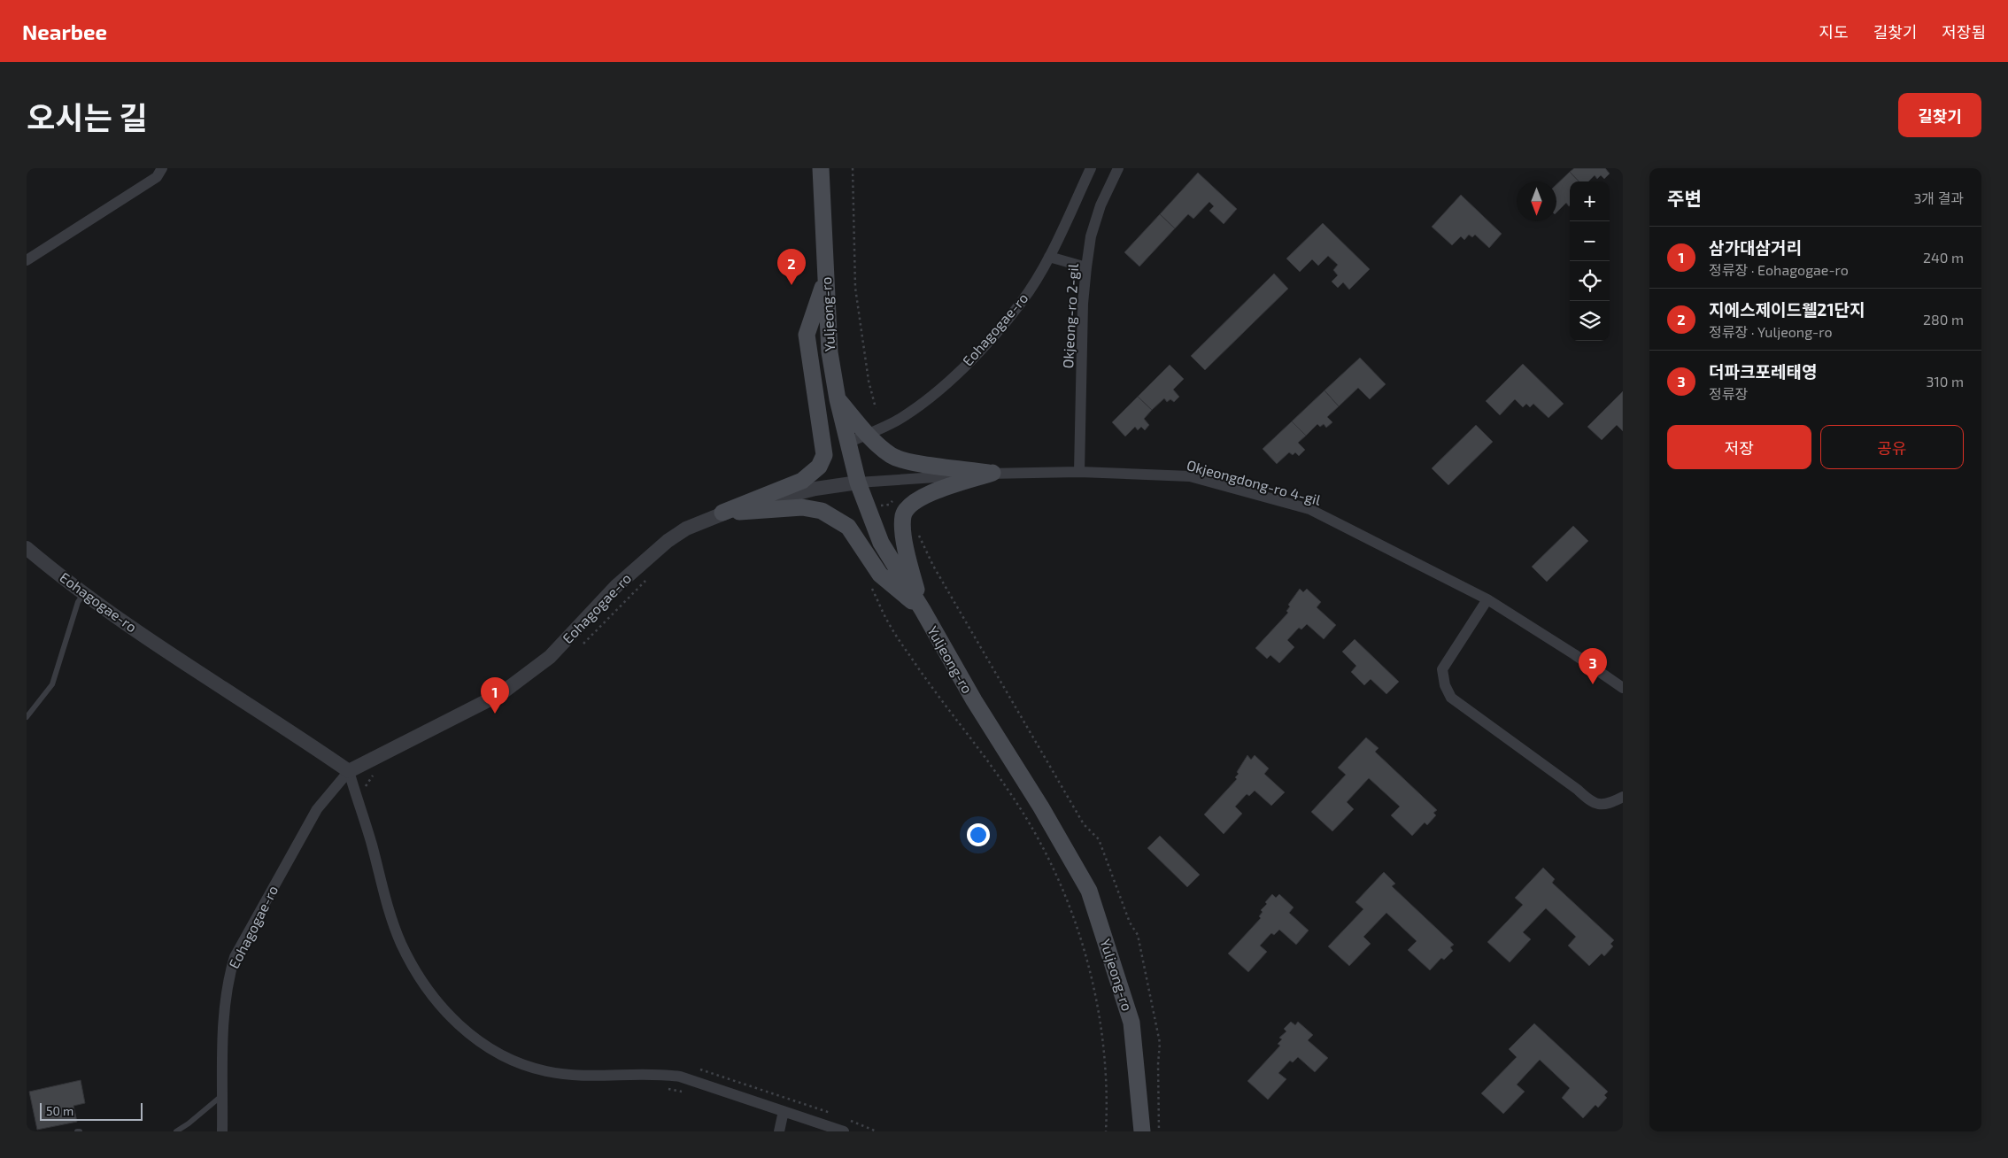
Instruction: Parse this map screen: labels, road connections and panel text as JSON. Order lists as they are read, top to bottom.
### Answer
{
  "streets": {
    "main road": ["Yuljeong-ro"],
    "street": ["Okjeong-ro 2-gil", "Eohagogae-ro", "Okjeongdong-ro 4-gil"]
  },
  "crossings": [
    ["Yuljeong-ro", "Eohagogae-ro"],
    ["Yuljeong-ro", "Okjeongdong-ro 4-gil"],
    ["Okjeong-ro 2-gil", "Okjeongdong-ro 4-gil"],
    ["Eohagogae-ro", "Okjeongdong-ro 4-gil"]
  ],
  "scale_bar": "50 m",
  "north": "bottom",
  "page": {
    "header": "Nearbee",
    "nav": ["지도", "길찾기", "저장됨"],
    "title": "오시는 길",
    "buttons": [
      "길찾기",
      ["저장", "공유"]
    ],
    "heading": ["주변", "3개 결과"],
    "map_buttons": ["+", "−"],
    "list": [
      {
        "mark": "1",
        "name": "삼가대삼거리",
        "note": "정류장 · Eohagogae-ro",
        "value": "240 m"
      },
      {
        "mark": "2",
        "name": "지에스제이드웰21단지",
        "note": "정류장 · Yuljeong-ro",
        "value": "280 m"
      },
      {
        "mark": "3",
        "name": "더파크포레태영",
        "note": "정류장",
        "value": "310 m"
      }
    ],
    "pins": ["2", "3", "1"],
    "scale": "50 m"
  }
}
